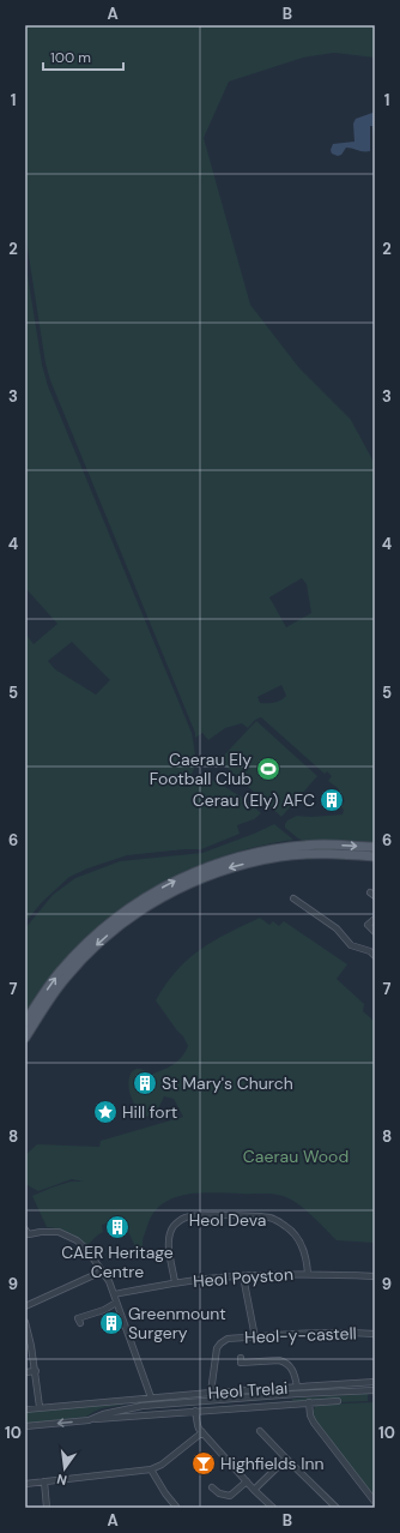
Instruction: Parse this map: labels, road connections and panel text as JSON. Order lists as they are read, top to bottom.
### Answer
{
  "streets": {
    "street": [
      "Heol Deva",
      "Heol Poyston",
      "Heol-y-castell",
      "Heol Trelai"
    ]
  },
  "crossings": [
    ["Heol Deva", "Heol Poyston"],
    ["Heol-y-castell", "Heol Trelai"]
  ],
  "parks": ["Caerau Wood"],
  "places": {
    "sports": ["Caerau Ely Football Club"],
    "building": [
      "Cerau (Ely) AFC",
      "St Mary's Church",
      "CAER Heritage Centre",
      "Greenmount Surgery"
    ],
    "place": ["Hill fort"],
    "bar": ["Highfields Inn"]
  },
  "scale_bar": "100 m",
  "north": "bottom",
  "grid": {
    "columns": ["A", "B"],
    "rows": [
      "1",
      "2",
      "3",
      "4",
      "5",
      "6",
      "7",
      "8",
      "9",
      "10"
    ]
  }
}
